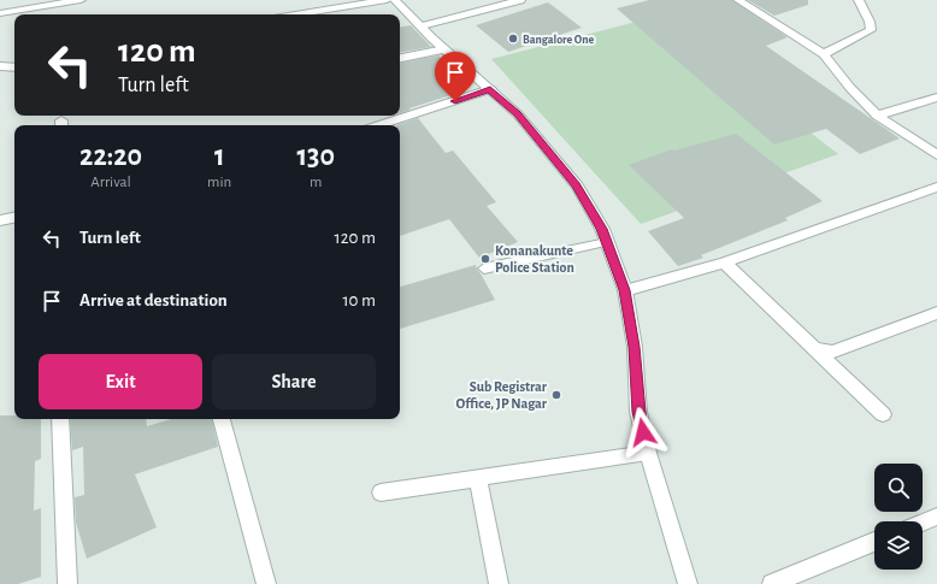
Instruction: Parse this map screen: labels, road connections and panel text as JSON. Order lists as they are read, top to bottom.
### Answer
{
  "places": ["Bangalore One", "Konanakunte Police Station", "Sub Registrar Office, JP Nagar"],
  "page": {
    "turn": ["120 m", "Turn left"],
    "eta": [
      "22:20",
      "Arrival",
      "1",
      "min",
      "130",
      "m"
    ],
    "list": [
      {
        "name": "Turn left",
        "value": "120 m"
      },
      {
        "name": "Arrive at destination",
        "value": "10 m"
      }
    ],
    "buttons": ["Exit", "Share"]
  }
}
